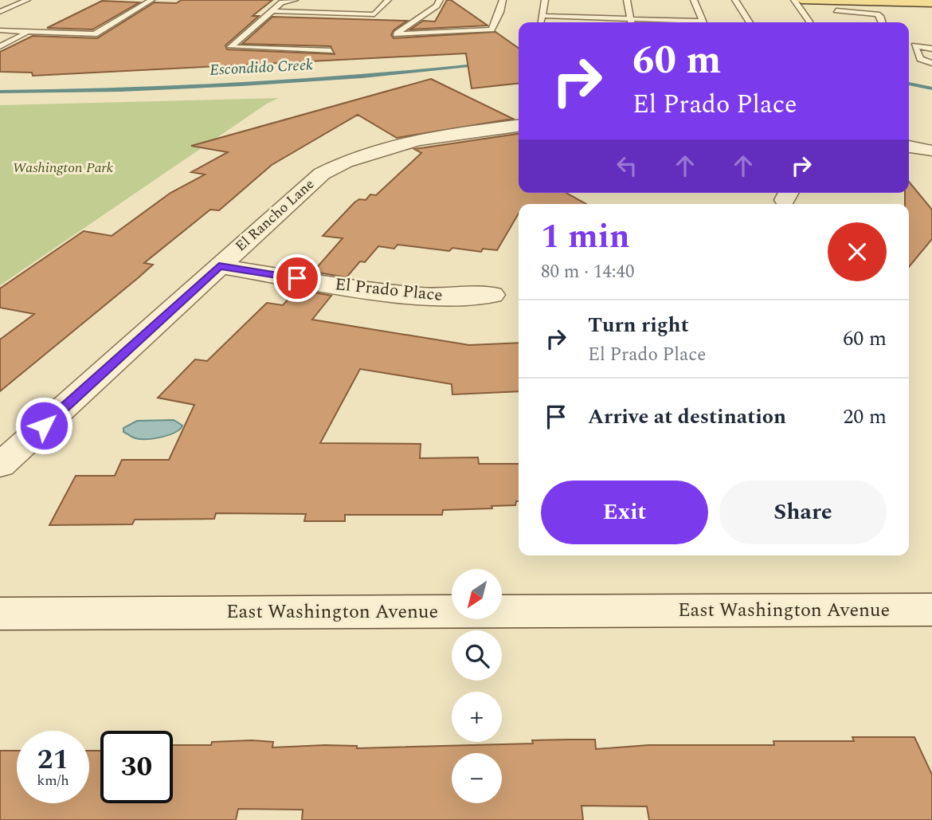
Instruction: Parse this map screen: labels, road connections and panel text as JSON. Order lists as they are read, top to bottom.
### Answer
{
  "streets": {
    "street": ["El Rancho Lane", "El Prado Place", "East Washington Avenue"]
  },
  "crossings": [
    ["El Rancho Lane", "El Prado Place"]
  ],
  "water": ["Escondido Creek"],
  "parks": ["Washington Park"],
  "north": "bottom left",
  "page": {
    "turn": ["60 m", "El Prado Place"],
    "heading": ["1 min", "80 m · 14:40"],
    "list": [
      {
        "name": "Turn right",
        "note": "El Prado Place",
        "value": "60 m"
      },
      {
        "name": "Arrive at destination",
        "value": "20 m"
      }
    ],
    "buttons": ["Exit", "Share"],
    "map_buttons": ["+", "−"],
    "speed": "21 km/h",
    "limit": "30"
  }
}
